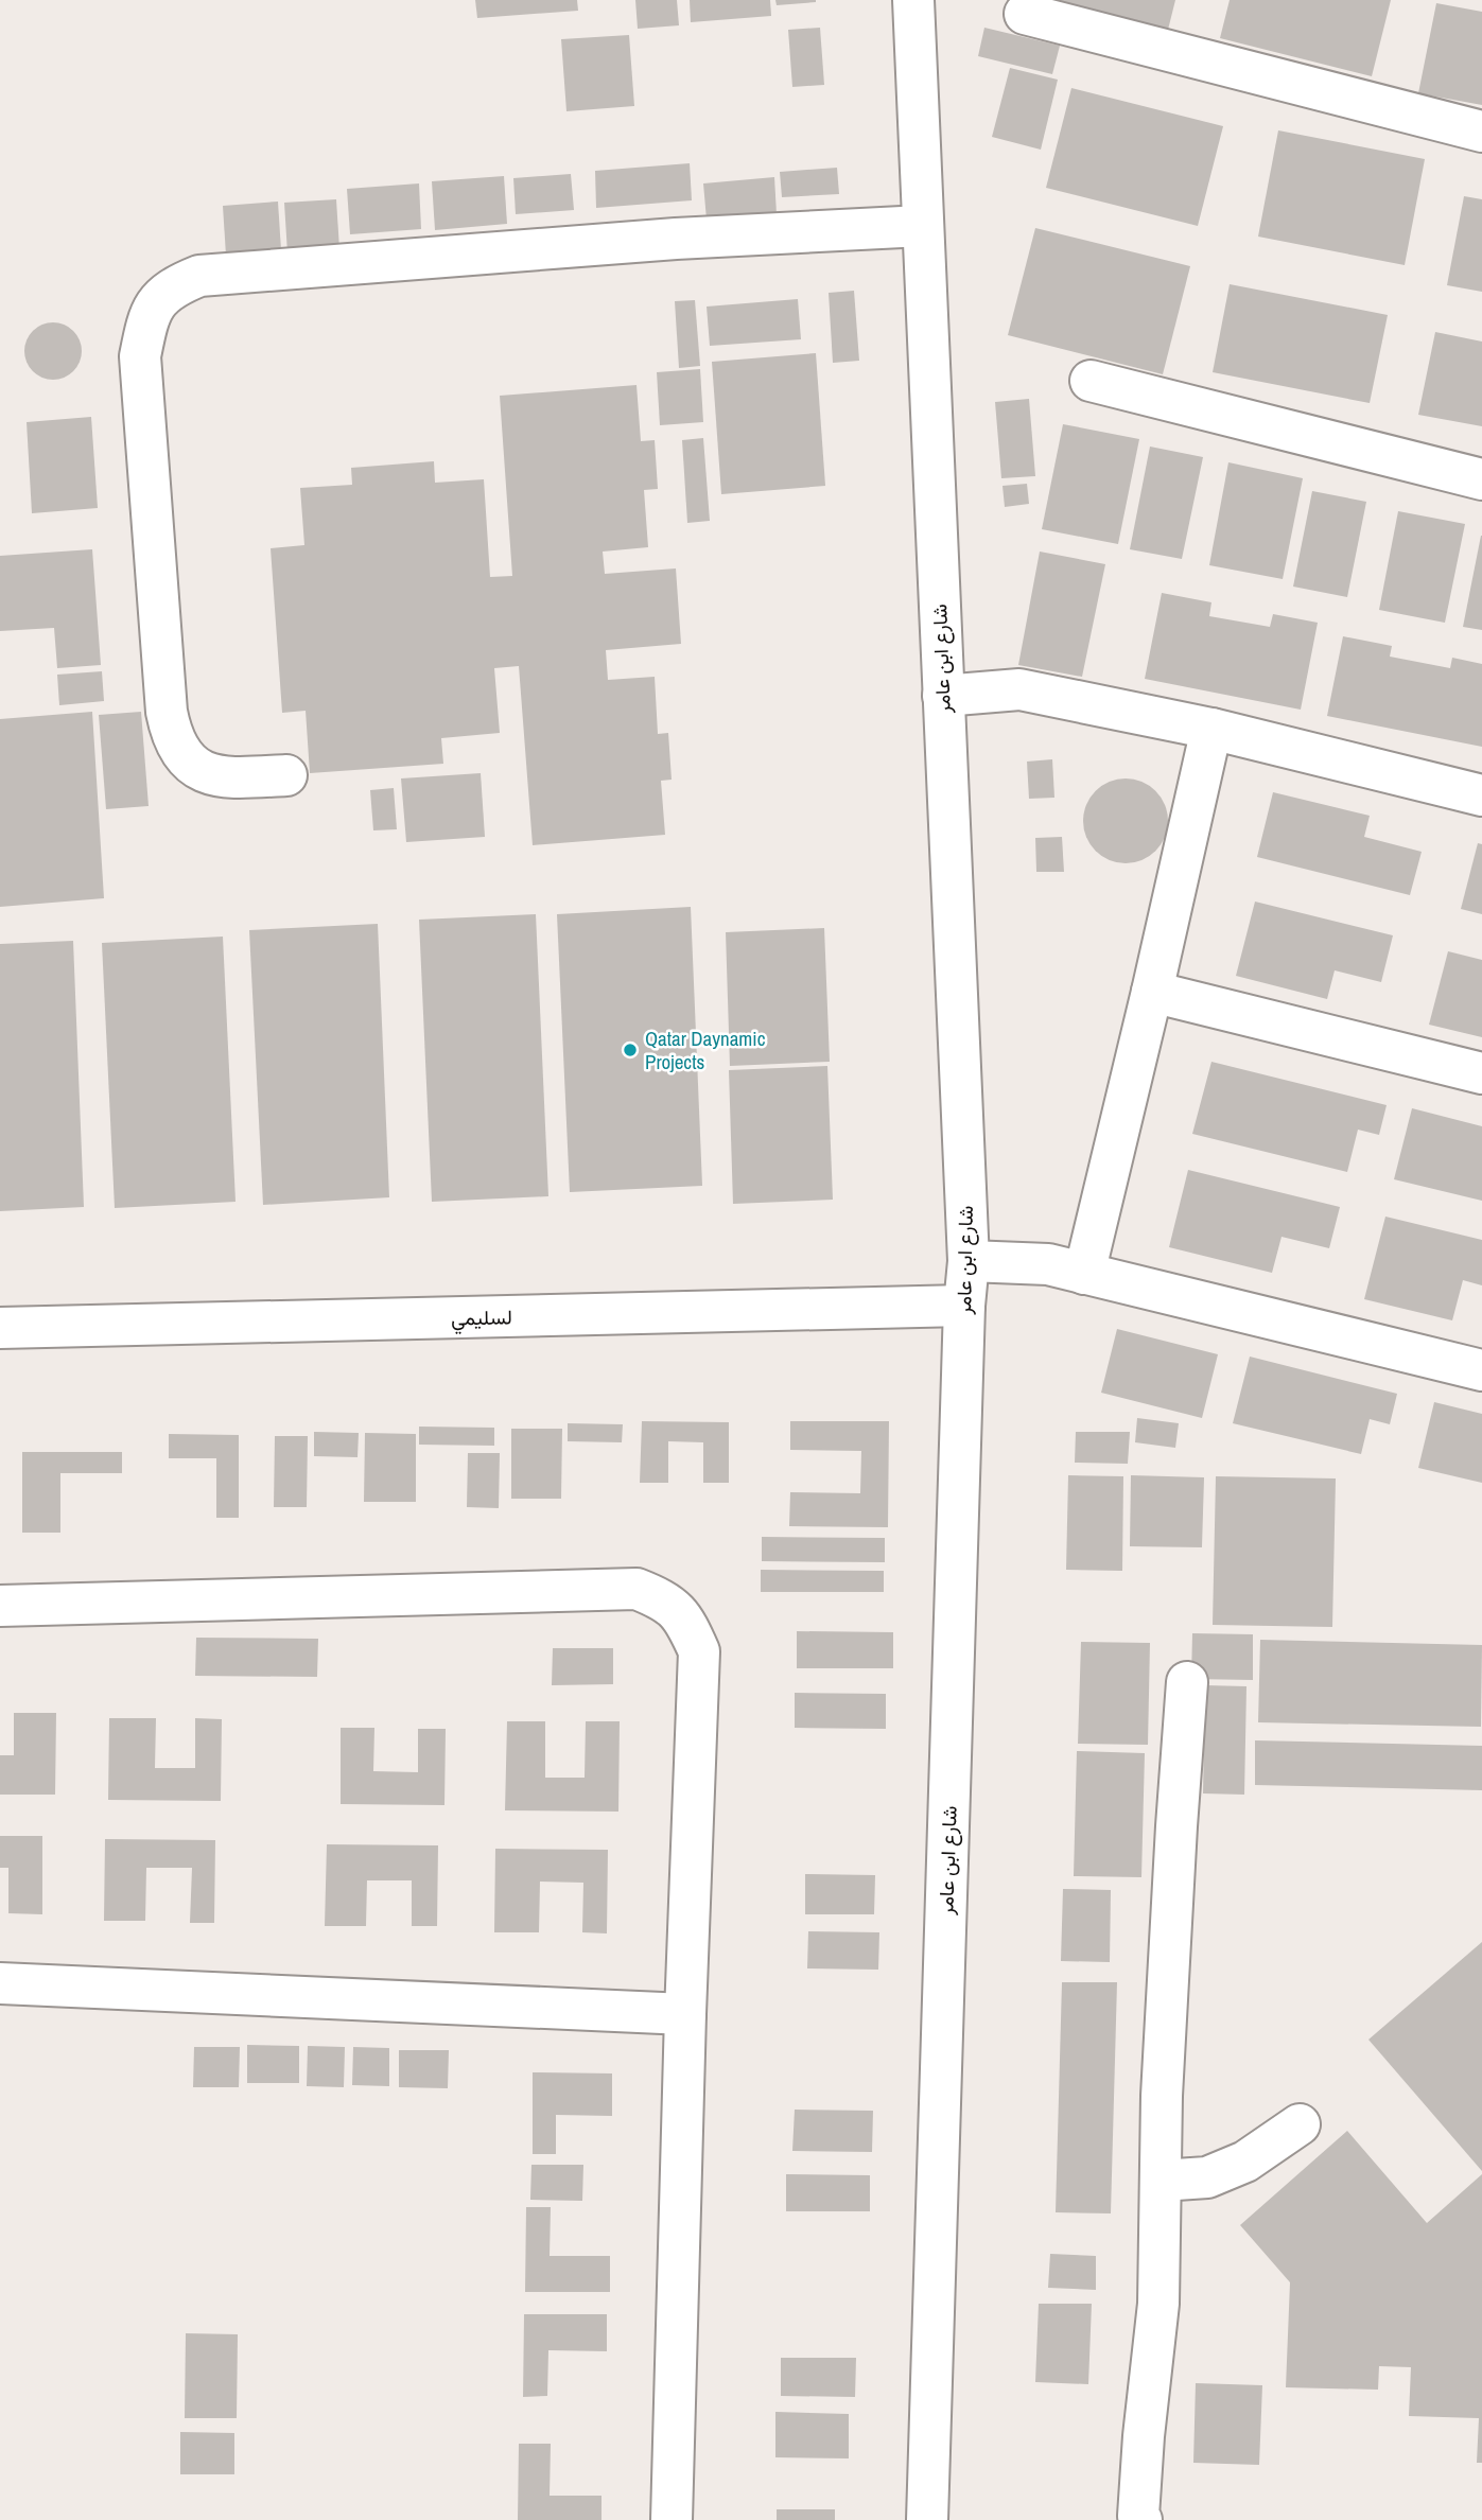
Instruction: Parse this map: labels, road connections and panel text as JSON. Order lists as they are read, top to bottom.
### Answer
{
  "streets": {
    "street": ["شارع ابن عامر", "لسليمي"]
  },
  "crossings": [
    ["شارع ابن عامر", "لسليمي"]
  ],
  "places": ["Qatar Daynamic Projects"]
}
